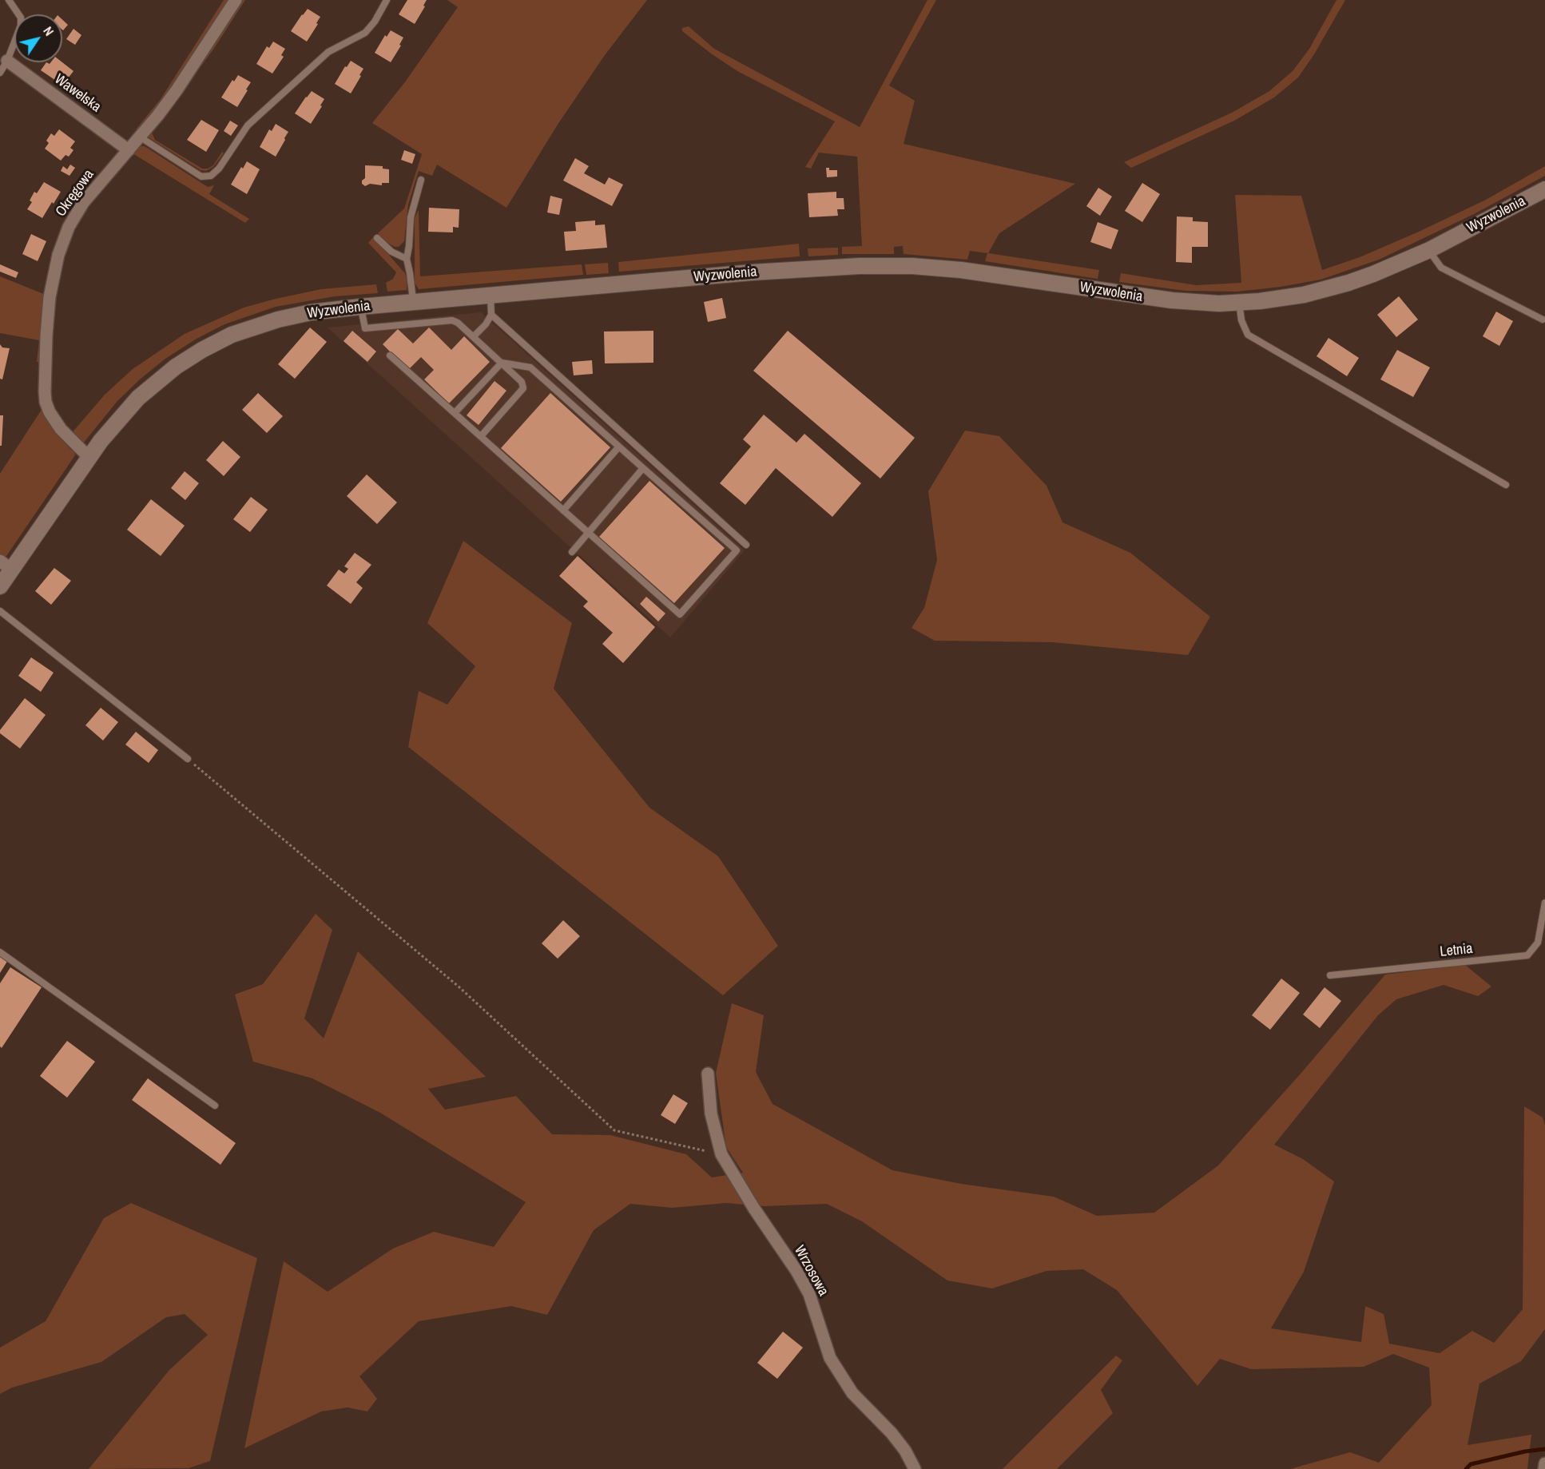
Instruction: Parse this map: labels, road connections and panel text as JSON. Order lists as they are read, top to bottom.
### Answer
{
  "streets": {
    "street": [
      "Wawelska",
      "Okręgowa",
      "Wyzwolenia",
      "Wrzosowa"
    ],
    "lane": ["Letnia"]
  },
  "crossings": [
    ["Wawelska", "Okręgowa"],
    ["Okręgowa", "Wyzwolenia"]
  ],
  "north": "top right"
}
